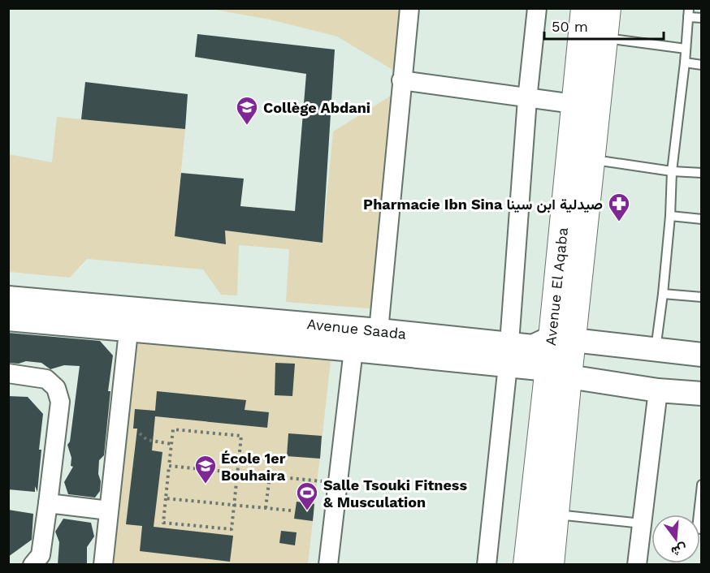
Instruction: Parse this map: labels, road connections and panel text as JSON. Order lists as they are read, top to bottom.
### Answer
{
  "streets": {
    "main road": ["Avenue El Aqaba"],
    "street": ["Avenue Saada"]
  },
  "crossings": [
    ["Avenue El Aqaba", "Avenue Saada"]
  ],
  "places": {
    "school or university": ["Collège Abdani", "École 1er Bouhaira"],
    "pharmacy": ["Pharmacie Ibn Sina صيدلية ابن سينا"],
    "sports": ["Salle Tsouki Fitness & Musculation"]
  },
  "scale_bar": "50 m",
  "north": "bottom"
}
